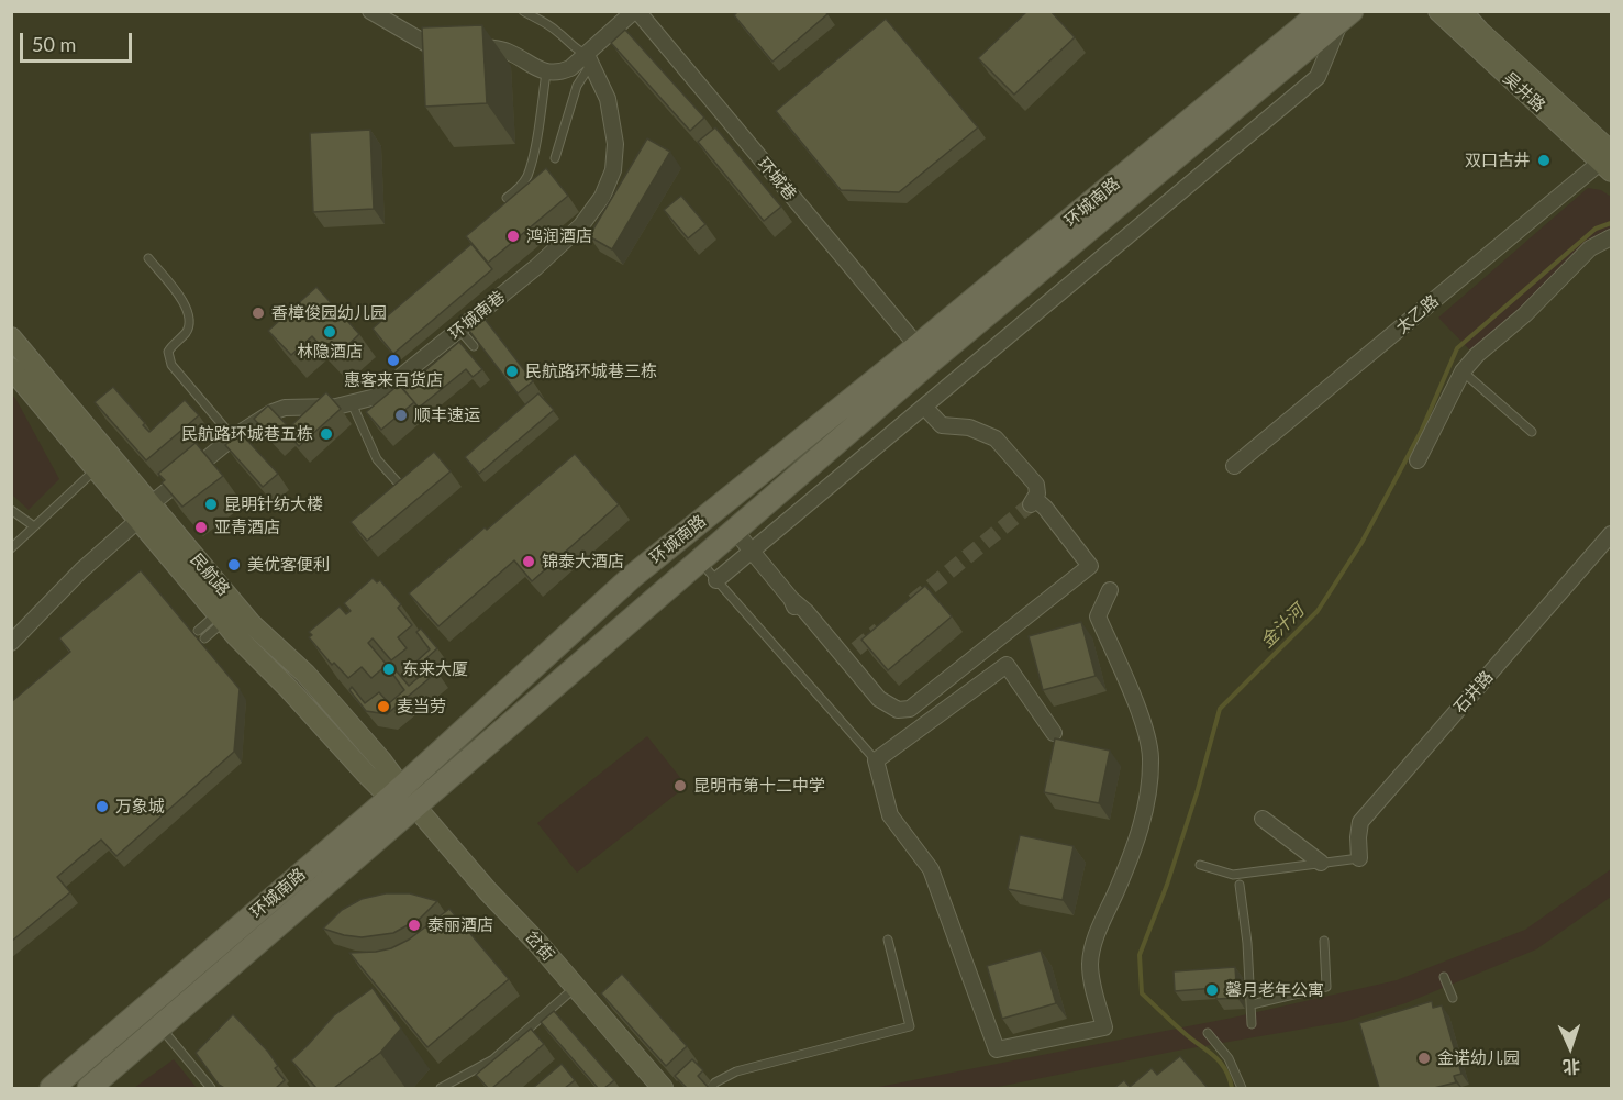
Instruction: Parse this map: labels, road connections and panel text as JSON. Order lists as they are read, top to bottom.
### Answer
{
  "streets": {
    "main road": ["环城南路"],
    "street": [
      "吴井路",
      "环城巷",
      "太乙路",
      "环城南巷",
      "民航路",
      "石井路",
      "岔街"
    ]
  },
  "crossings": [
    ["吴井路", "太乙路"],
    ["环城巷", "环城南路"],
    ["环城南路", "民航路"],
    ["环城南路", "岔街"],
    ["环城南巷", "民航路"],
    ["民航路", "岔街"]
  ],
  "water": ["金汁河"],
  "places": [
    "双口古井",
    "鸿润酒店",
    "香樟俊园幼儿园",
    "林隐酒店",
    "惠客来百货店",
    "民航路环城巷三栋",
    "顺丰速运",
    "民航路环城巷五栋",
    "昆明针纺大楼",
    "亚青酒店",
    "锦泰大酒店",
    "美优客便利",
    "东来大厦",
    "麦当劳",
    "昆明市第十二中学",
    "万象城",
    "泰丽酒店",
    "馨月老年公寓",
    "金诺幼儿园"
  ],
  "scale_bar": "50 m",
  "north": "bottom"
}
